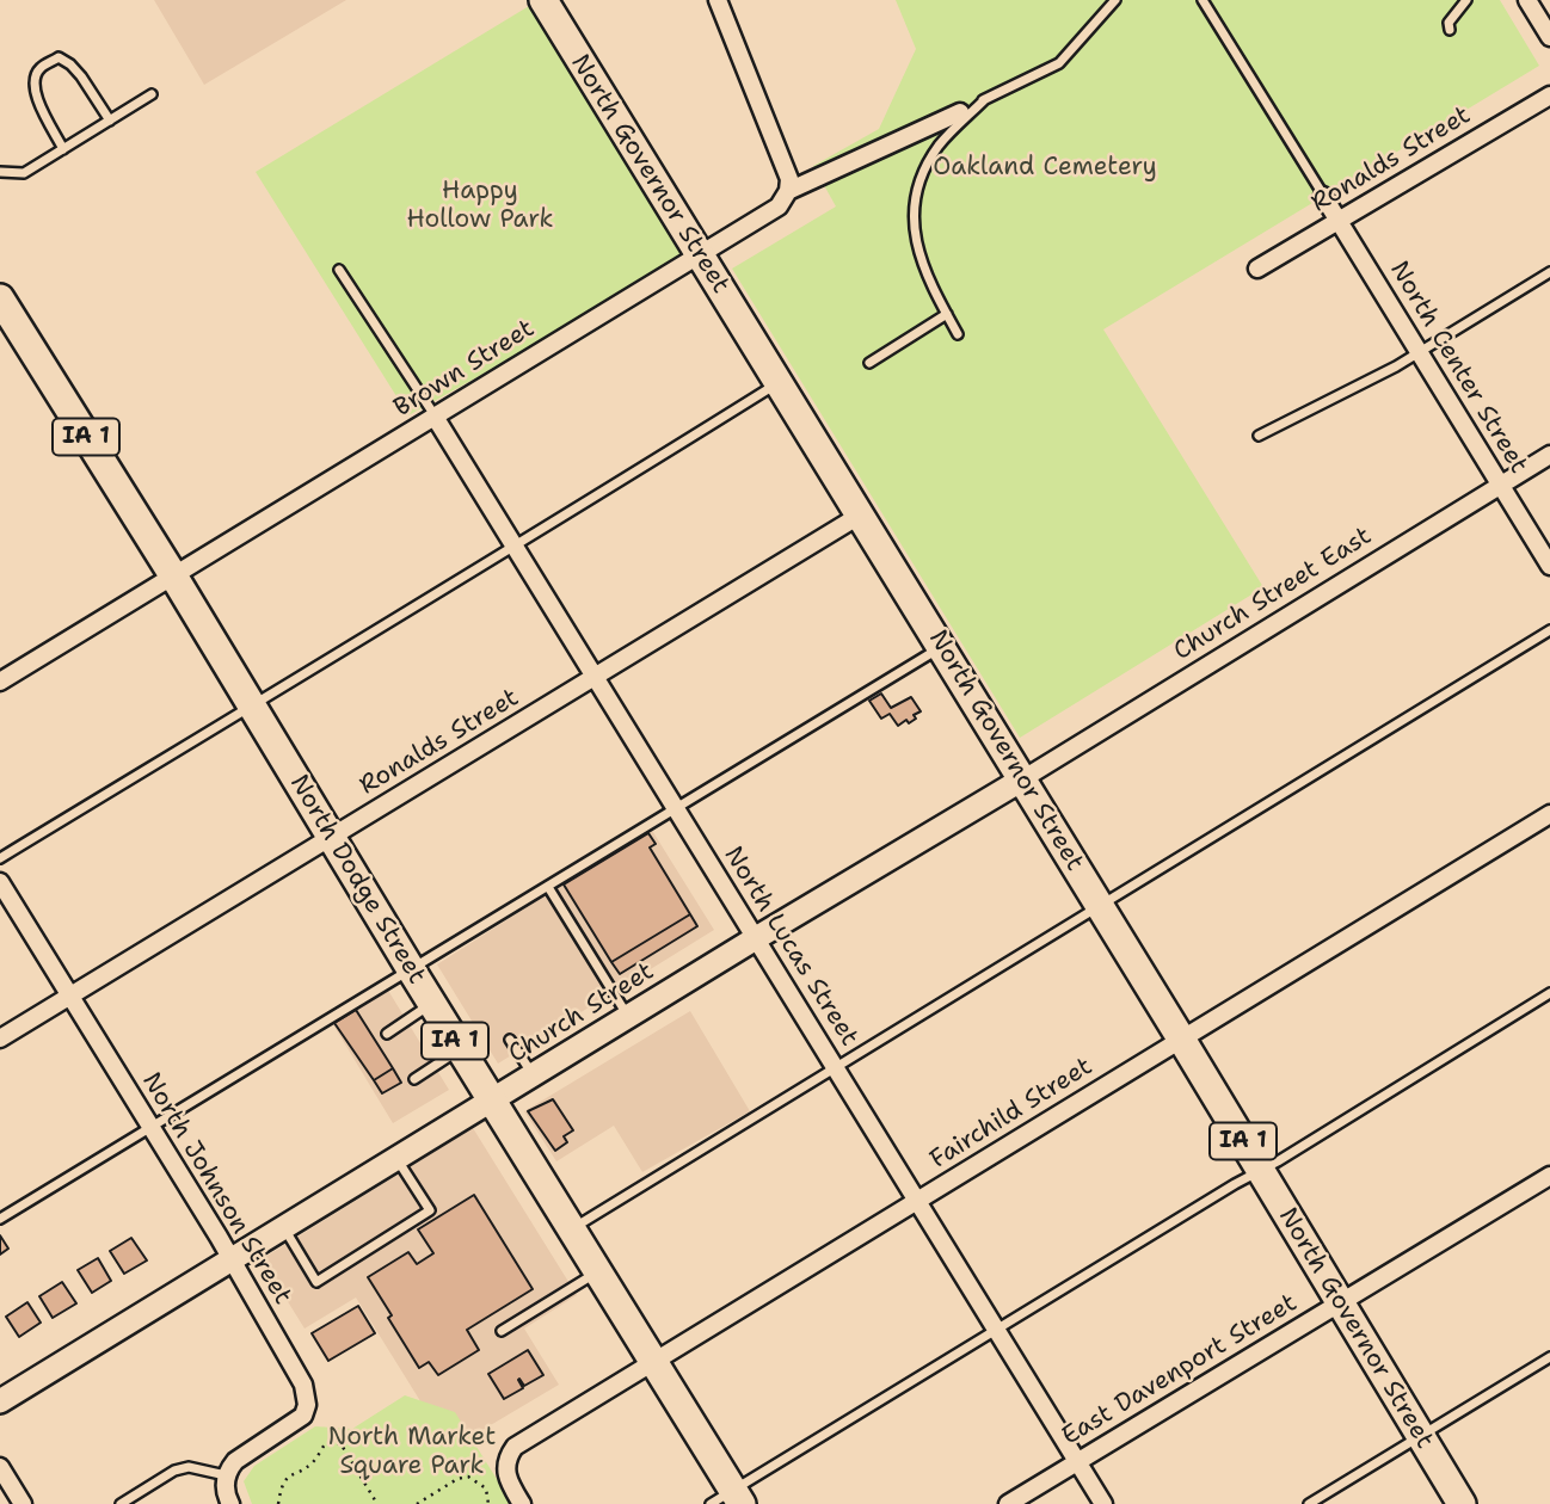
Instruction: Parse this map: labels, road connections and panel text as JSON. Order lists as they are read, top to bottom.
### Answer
{
  "streets": {
    "main road": ["North Governor Street", "IA 1", "North Dodge Street"],
    "street": [
      "Ronalds Street",
      "North Center Street",
      "Brown Street",
      "Church Street East",
      "North Lucas Street",
      "Church Street",
      "Fairchild Street",
      "North Johnson Street",
      "East Davenport Street"
    ]
  },
  "crossings": [
    ["Ronalds Street", "North Governor Street"],
    ["Ronalds Street", "North Center Street"],
    ["Ronalds Street", "North Dodge Street"],
    ["Ronalds Street", "North Lucas Street"],
    ["Ronalds Street", "North Johnson Street"],
    ["North Governor Street", "Brown Street"],
    ["North Governor Street", "Church Street East"],
    ["North Governor Street", "Church Street"],
    ["North Governor Street", "Fairchild Street"],
    ["North Governor Street", "East Davenport Street"],
    ["North Center Street", "Church Street East"],
    ["Brown Street", "North Dodge Street"],
    ["Brown Street", "North Lucas Street"],
    ["Church Street East", "Church Street"],
    ["North Dodge Street", "Church Street"],
    ["North Dodge Street", "Fairchild Street"],
    ["North Lucas Street", "Church Street"],
    ["North Lucas Street", "Fairchild Street"],
    ["North Lucas Street", "East Davenport Street"],
    ["Church Street", "North Johnson Street"]
  ],
  "parks": ["Oakland Cemetery", "Happy Hollow Park", "North Market Square Park"]
}
